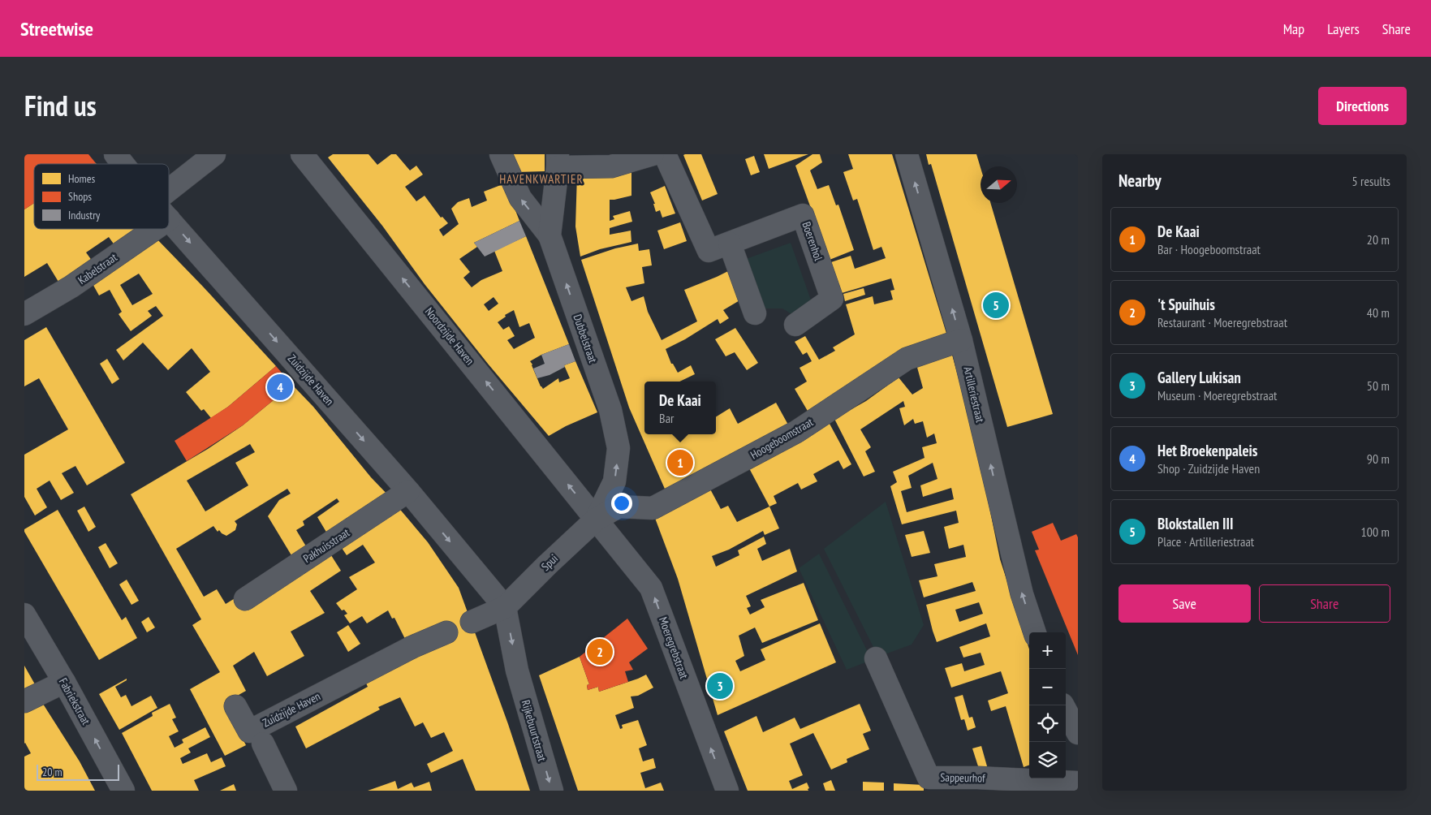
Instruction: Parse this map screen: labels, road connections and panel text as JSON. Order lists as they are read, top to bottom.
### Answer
{
  "streets": {
    "street": [
      "Boerenhol",
      "Kabelstraat",
      "Noordzijde Haven",
      "Dubbelstraat",
      "Zuidzijde Haven",
      "Artilleriestraat",
      "Hoogeboomstraat",
      "Pakhuisstraat",
      "Spui",
      "Moeregrebstraat",
      "Fabriekstraat",
      "Rijkebuurtstraat",
      "Sappeurhof"
    ]
  },
  "crossings": [
    ["Noordzijde Haven", "Dubbelstraat"],
    ["Noordzijde Haven", "Hoogeboomstraat"],
    ["Noordzijde Haven", "Spui"],
    ["Noordzijde Haven", "Moeregrebstraat"],
    ["Dubbelstraat", "Hoogeboomstraat"],
    ["Dubbelstraat", "Spui"],
    ["Dubbelstraat", "Moeregrebstraat"],
    ["Zuidzijde Haven", "Pakhuisstraat"],
    ["Zuidzijde Haven", "Spui"],
    ["Zuidzijde Haven", "Rijkebuurtstraat"],
    ["Artilleriestraat", "Hoogeboomstraat"],
    ["Hoogeboomstraat", "Spui"],
    ["Hoogeboomstraat", "Moeregrebstraat"],
    ["Spui", "Moeregrebstraat"]
  ],
  "one_way": [
    "Noordzijde Haven",
    "Dubbelstraat",
    "Zuidzijde Haven",
    "Artilleriestraat",
    "Moeregrebstraat",
    "Fabriekstraat",
    "Rijkebuurtstraat"
  ],
  "districts": ["HAVENKWARTIER"],
  "legend": ["Homes", "Shops", "Industry"],
  "scale_bar": "20 m",
  "north": "right",
  "page": {
    "header": "Streetwise",
    "nav": ["Map", "Layers", "Share"],
    "title": "Find us",
    "buttons": [
      "Directions",
      ["Save", "Share"]
    ],
    "heading": ["Nearby", "5 results"],
    "list": [
      {
        "mark": "1",
        "name": "De Kaai",
        "note": "Bar · Hoogeboomstraat",
        "value": "20 m"
      },
      {
        "mark": "2",
        "name": "'t Spuihuis",
        "note": "Restaurant · Moeregrebstraat",
        "value": "40 m"
      },
      {
        "mark": "3",
        "name": "Gallery Lukisan",
        "note": "Museum · Moeregrebstraat",
        "value": "50 m"
      },
      {
        "mark": "4",
        "name": "Het Broekenpaleis",
        "note": "Shop · Zuidzijde Haven",
        "value": "90 m"
      },
      {
        "mark": "5",
        "name": "Blokstallen III",
        "note": "Place · Artilleriestraat",
        "value": "100 m"
      }
    ],
    "pins": [
      "5",
      "4",
      "1",
      "2",
      "3"
    ],
    "popup": ["De Kaai", "Bar"],
    "map_buttons": ["+", "−"],
    "scale": "20 m"
  }
}
